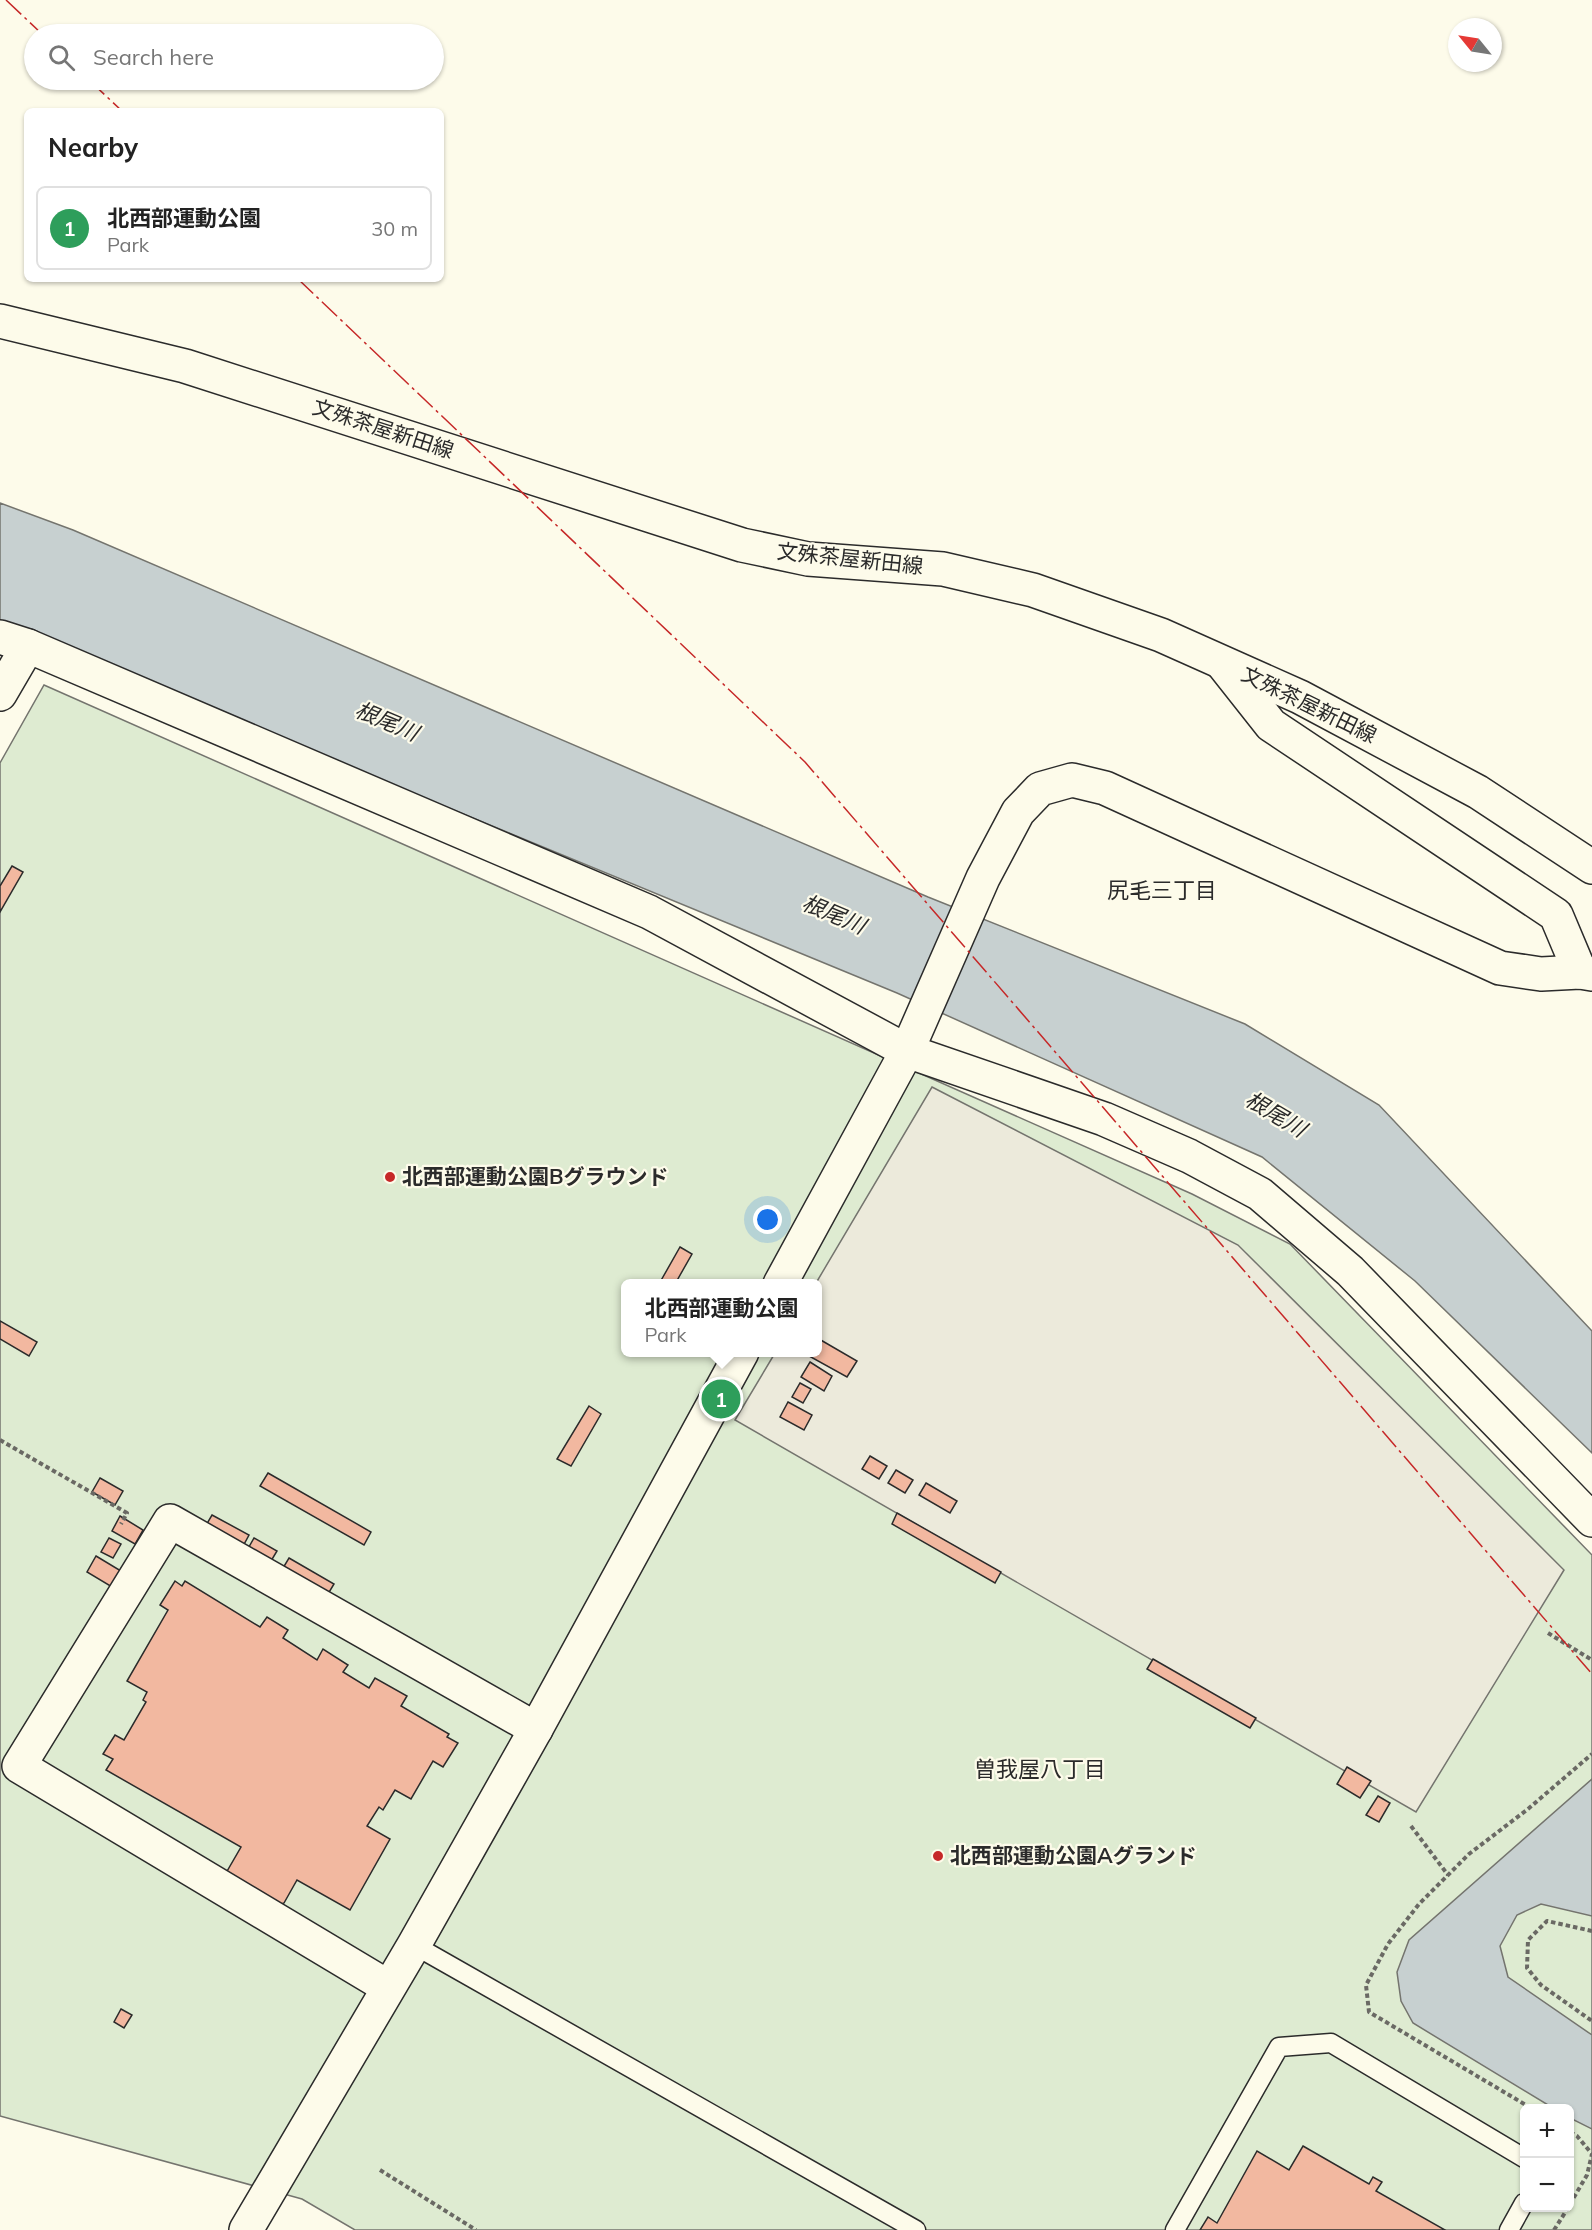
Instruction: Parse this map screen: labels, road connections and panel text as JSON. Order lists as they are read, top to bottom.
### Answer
{
  "streets": {
    "street": ["文殊茶屋新田線"]
  },
  "districts": ["尻毛三丁目", "曽我屋八丁目"],
  "water": ["根尾川"],
  "places": ["北西部運動公園Bグラウンド", "北西部運動公園Aグランド"],
  "north": "top left",
  "page": {
    "search": "Search here",
    "heading": "Nearby",
    "list": [
      {
        "mark": "1",
        "name": "北西部運動公園",
        "note": "Park",
        "value": "30 m"
      }
    ],
    "popup": ["北西部運動公園", "Park"],
    "pins": "1",
    "map_buttons": ["+", "−"]
  }
}
